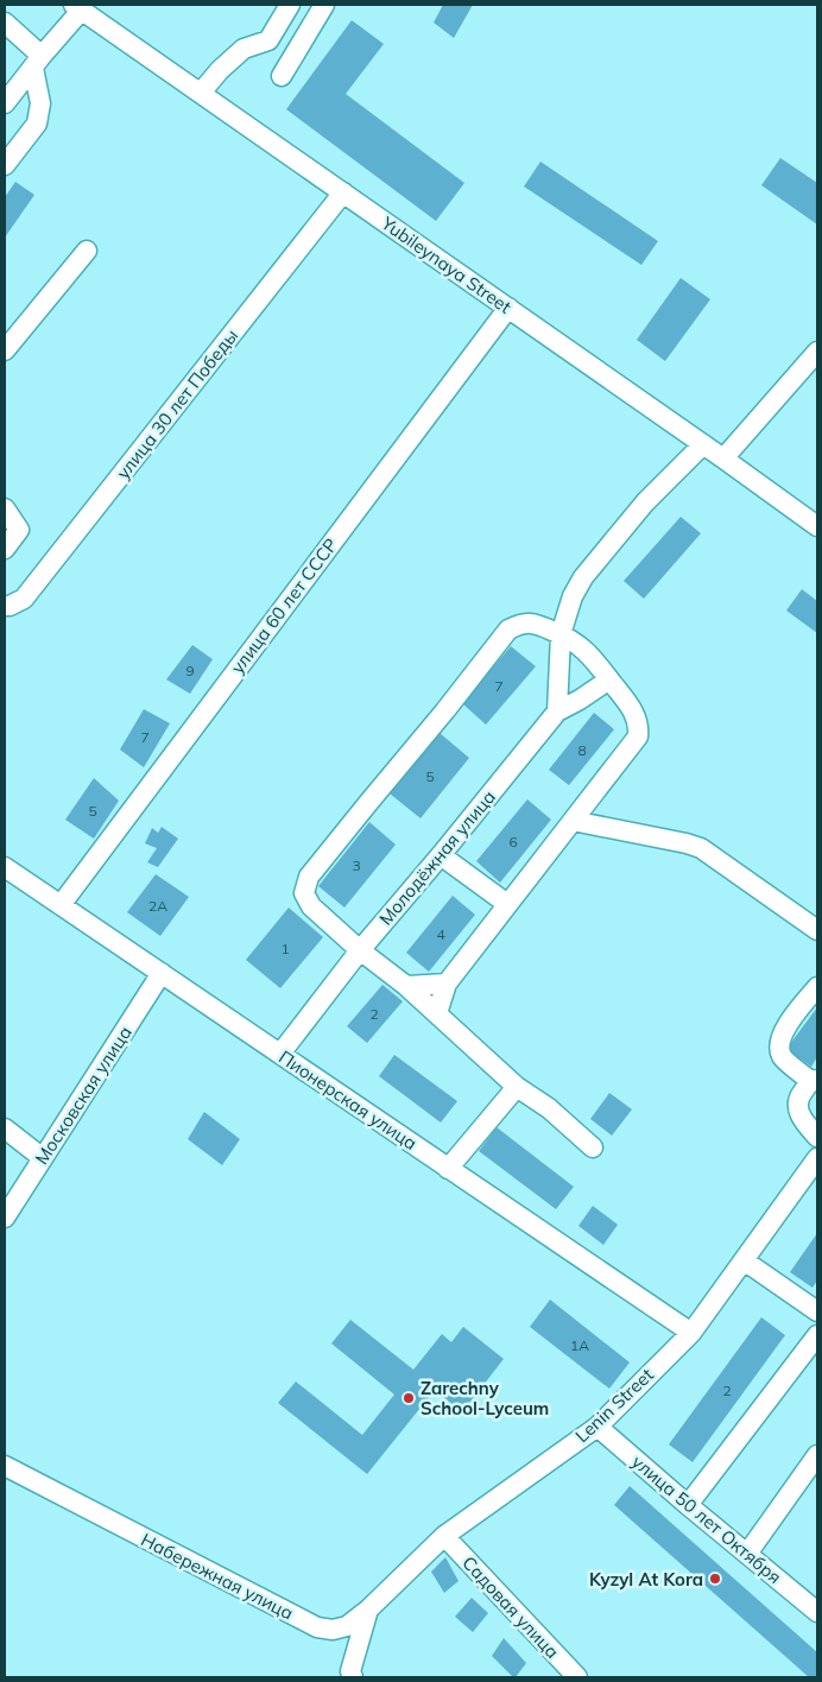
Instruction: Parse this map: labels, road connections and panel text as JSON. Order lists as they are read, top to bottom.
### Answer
{
  "streets": {
    "street": [
      "Yubileynaya Street",
      "улица 30 лет Победы",
      "улица 60 лет СССР",
      "Молодёжная улица",
      "Московская улица",
      "Пионерская улица",
      "Lenin Street",
      "улица 50 лет Октября",
      "Набережная улица",
      "Садовая улица"
    ]
  },
  "crossings": [
    ["Yubileynaya Street", "улица 30 лет Победы"],
    ["Yubileynaya Street", "улица 60 лет СССР"],
    ["улица 60 лет СССР", "Пионерская улица"],
    ["Молодёжная улица", "Пионерская улица"],
    ["Московская улица", "Пионерская улица"],
    ["Пионерская улица", "Lenin Street"],
    ["Lenin Street", "улица 50 лет Октября"],
    ["Lenin Street", "Набережная улица"],
    ["Lenin Street", "Садовая улица"]
  ],
  "places": ["Zarechny School-Lyceum", "Kyzyl At Kora"],
  "house_numbers": [
    "9",
    "7",
    "7",
    "8",
    "5",
    "5",
    "6",
    "3",
    "2А",
    "4",
    "1",
    "2",
    "1А",
    "2"
  ]
}
